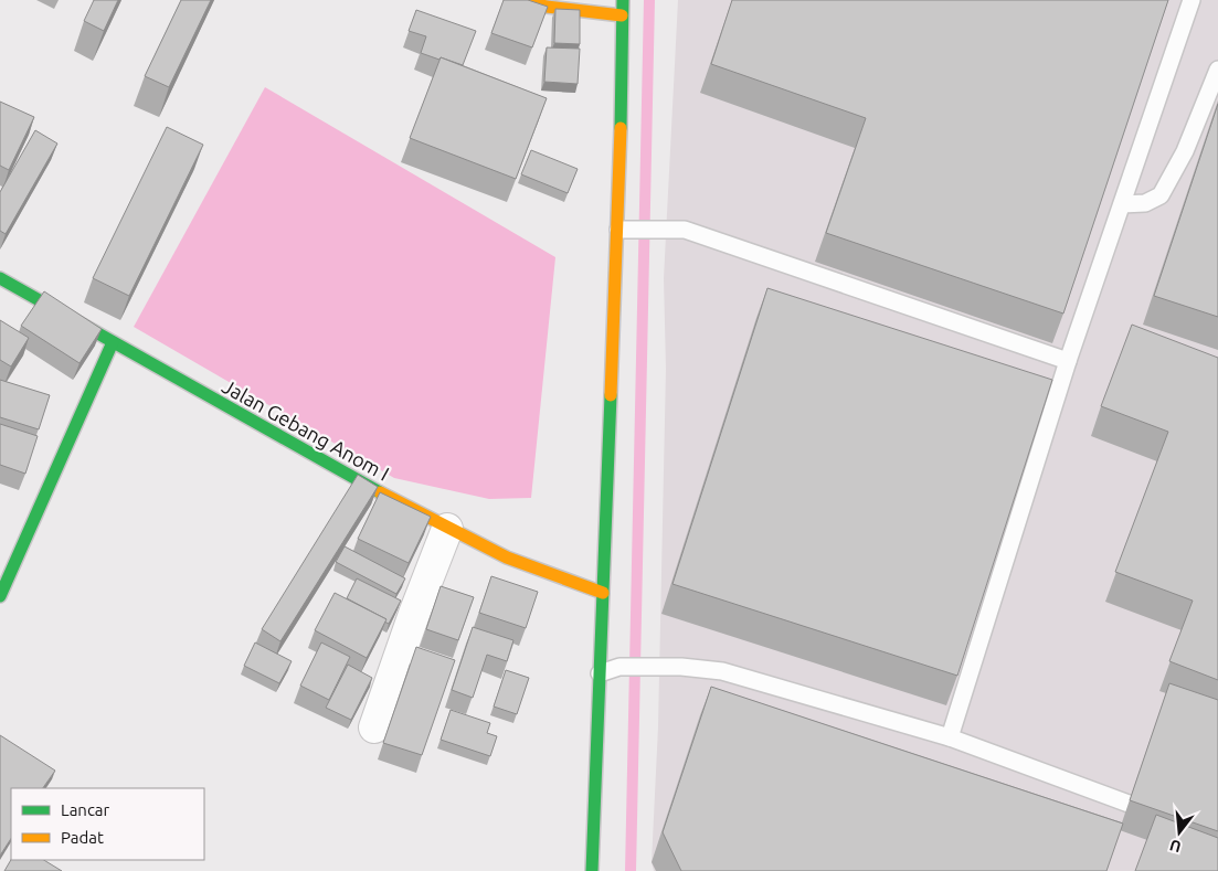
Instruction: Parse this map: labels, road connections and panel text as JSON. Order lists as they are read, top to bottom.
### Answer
{
  "streets": {
    "street": ["Jalan Gebang Anom I"]
  },
  "legend": ["Lancar", "Padat"],
  "north": "bottom"
}
